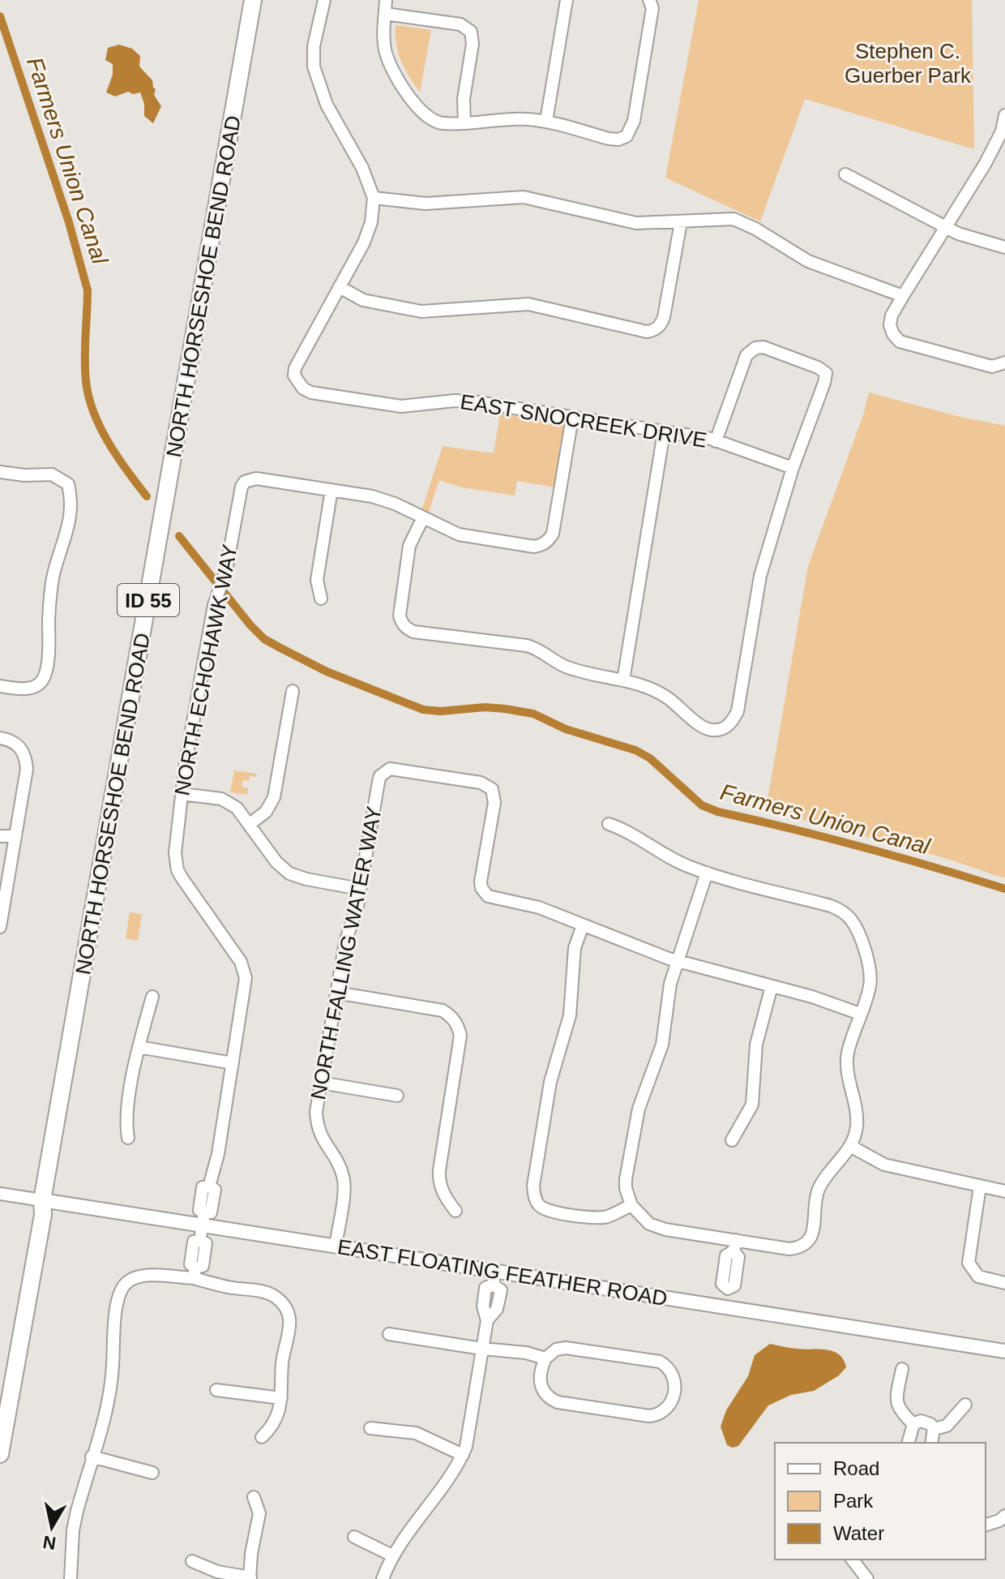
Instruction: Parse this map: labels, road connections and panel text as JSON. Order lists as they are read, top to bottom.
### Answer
{
  "streets": {
    "highway": ["NORTH HORSESHOE BEND ROAD", "ID 55"],
    "main road": ["EAST FLOATING FEATHER ROAD"],
    "street": ["EAST SNOCREEK DRIVE", "NORTH ECHOHAWK WAY", "NORTH FALLING WATER WAY"]
  },
  "crossings": [
    ["NORTH HORSESHOE BEND ROAD", "EAST FLOATING FEATHER ROAD"],
    ["NORTH ECHOHAWK WAY", "EAST FLOATING FEATHER ROAD"],
    ["NORTH FALLING WATER WAY", "EAST FLOATING FEATHER ROAD"]
  ],
  "water": ["Farmers Union Canal"],
  "parks": ["Stephen C. Guerber Park"],
  "legend": ["Road", "Park", "Water"],
  "north": "bottom"
}
